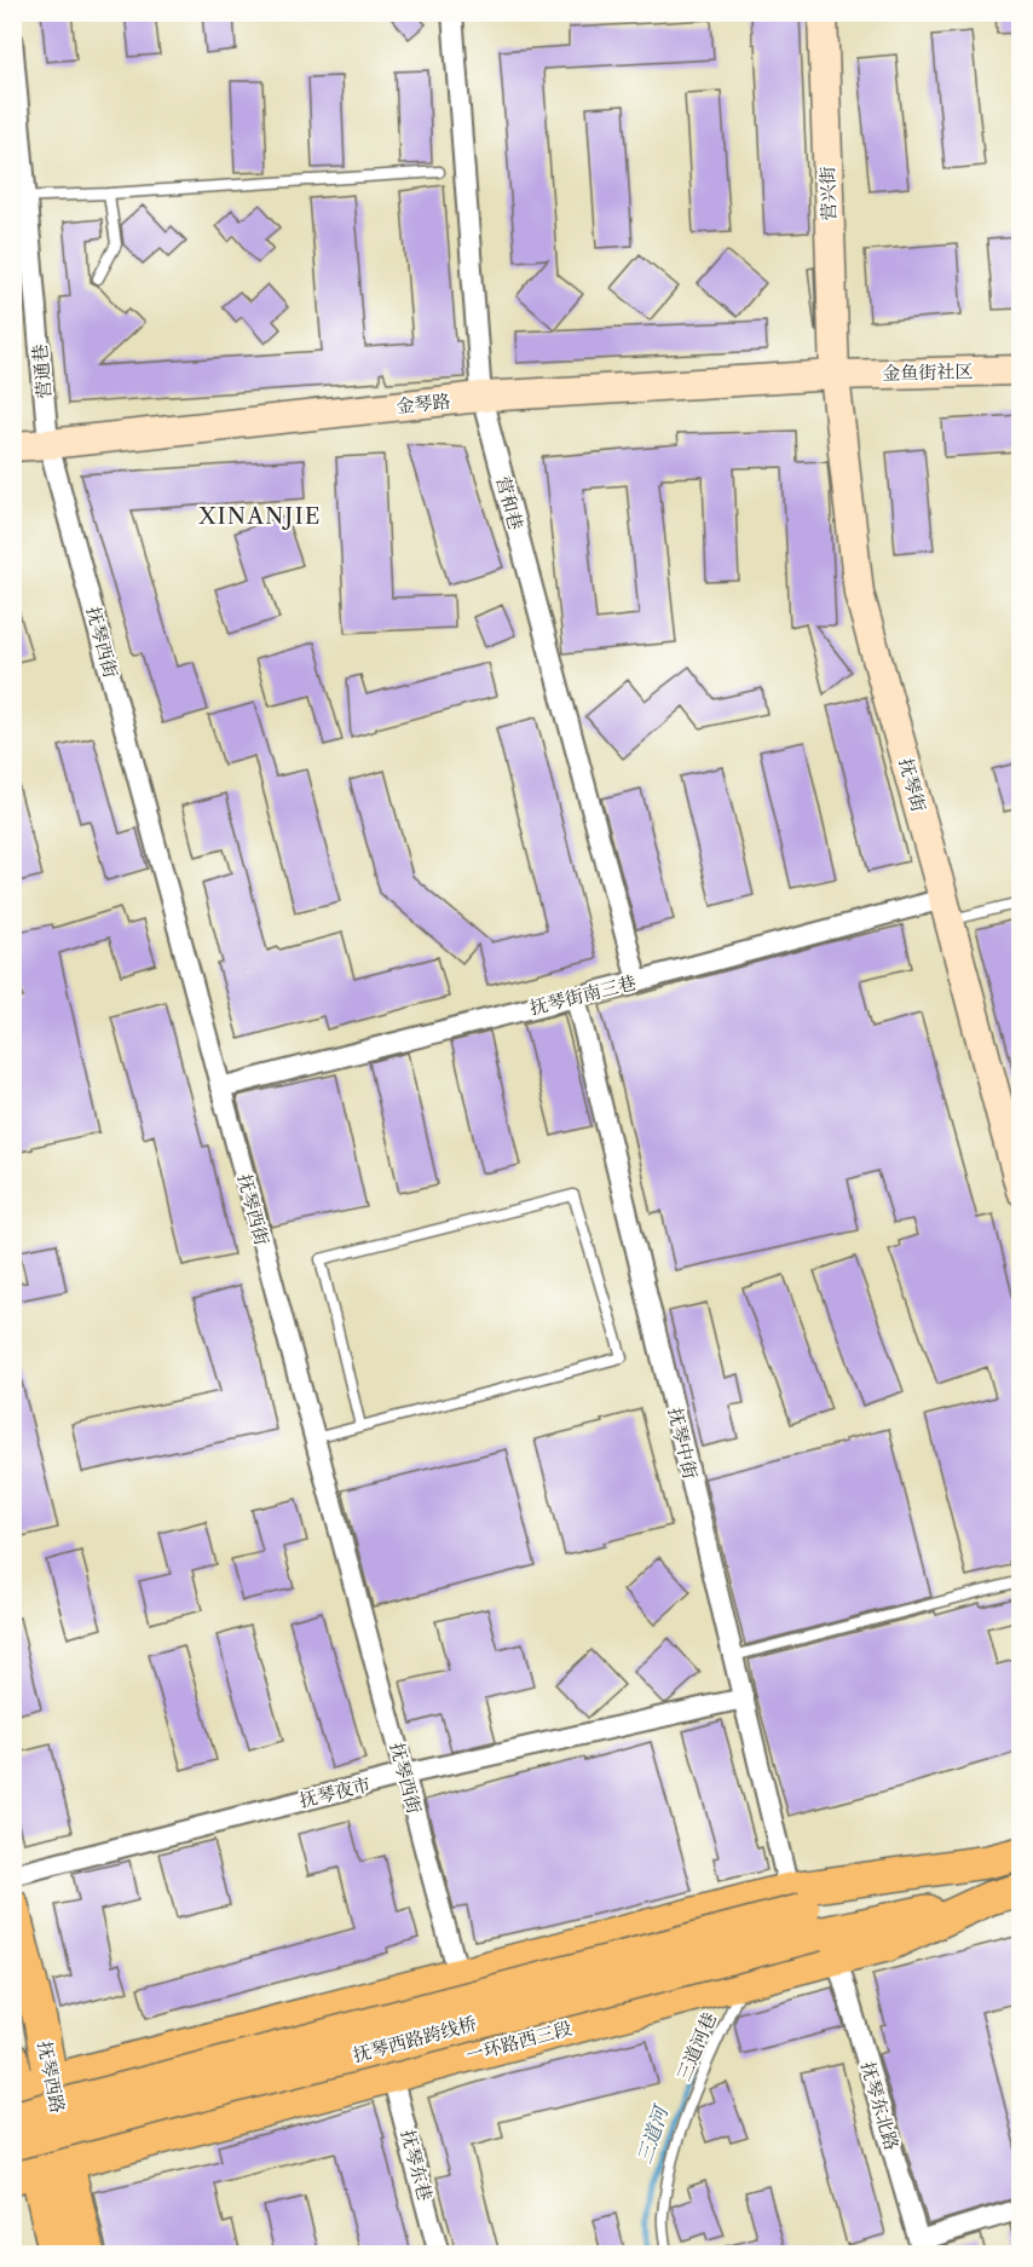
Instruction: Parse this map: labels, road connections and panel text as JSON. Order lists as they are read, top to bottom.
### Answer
{
  "streets": {
    "main road": ["抚琴西路跨线桥", "一环路西三段", "抚琴西路"],
    "street": [
      "营兴街",
      "营通巷",
      "金鱼街社区",
      "金琴路",
      "营和巷",
      "抚琴西街",
      "抚琴街",
      "抚琴街南三巷",
      "抚琴中街",
      "抚琴夜市",
      "抚琴东北路",
      "抚琴东巷"
    ],
    "lane": ["三道河巷"]
  },
  "crossings": [
    ["营兴街", "金鱼街社区"],
    ["营兴街", "金琴路"],
    ["营兴街", "抚琴街"],
    ["营通巷", "金琴路"],
    ["营通巷", "抚琴西街"],
    ["金鱼街社区", "金琴路"],
    ["金鱼街社区", "抚琴街"],
    ["金琴路", "营和巷"],
    ["金琴路", "抚琴西街"],
    ["金琴路", "抚琴街"],
    ["营和巷", "抚琴街南三巷"],
    ["抚琴西街", "抚琴街南三巷"],
    ["抚琴西街", "抚琴夜市"],
    ["抚琴街", "抚琴街南三巷"],
    ["抚琴街南三巷", "抚琴中街"],
    ["抚琴中街", "抚琴夜市"],
    ["抚琴中街", "抚琴西路跨线桥"],
    ["抚琴中街", "一环路西三段"],
    ["抚琴中街", "抚琴东北路"],
    ["抚琴西路跨线桥", "一环路西三段"],
    ["抚琴西路跨线桥", "抚琴西路"],
    ["抚琴西路跨线桥", "抚琴东北路"],
    ["一环路西三段", "三道河巷"],
    ["一环路西三段", "抚琴西路"],
    ["一环路西三段", "抚琴东北路"],
    ["一环路西三段", "抚琴东巷"]
  ],
  "districts": ["XINANJIE"],
  "water": ["三道河"]
}
